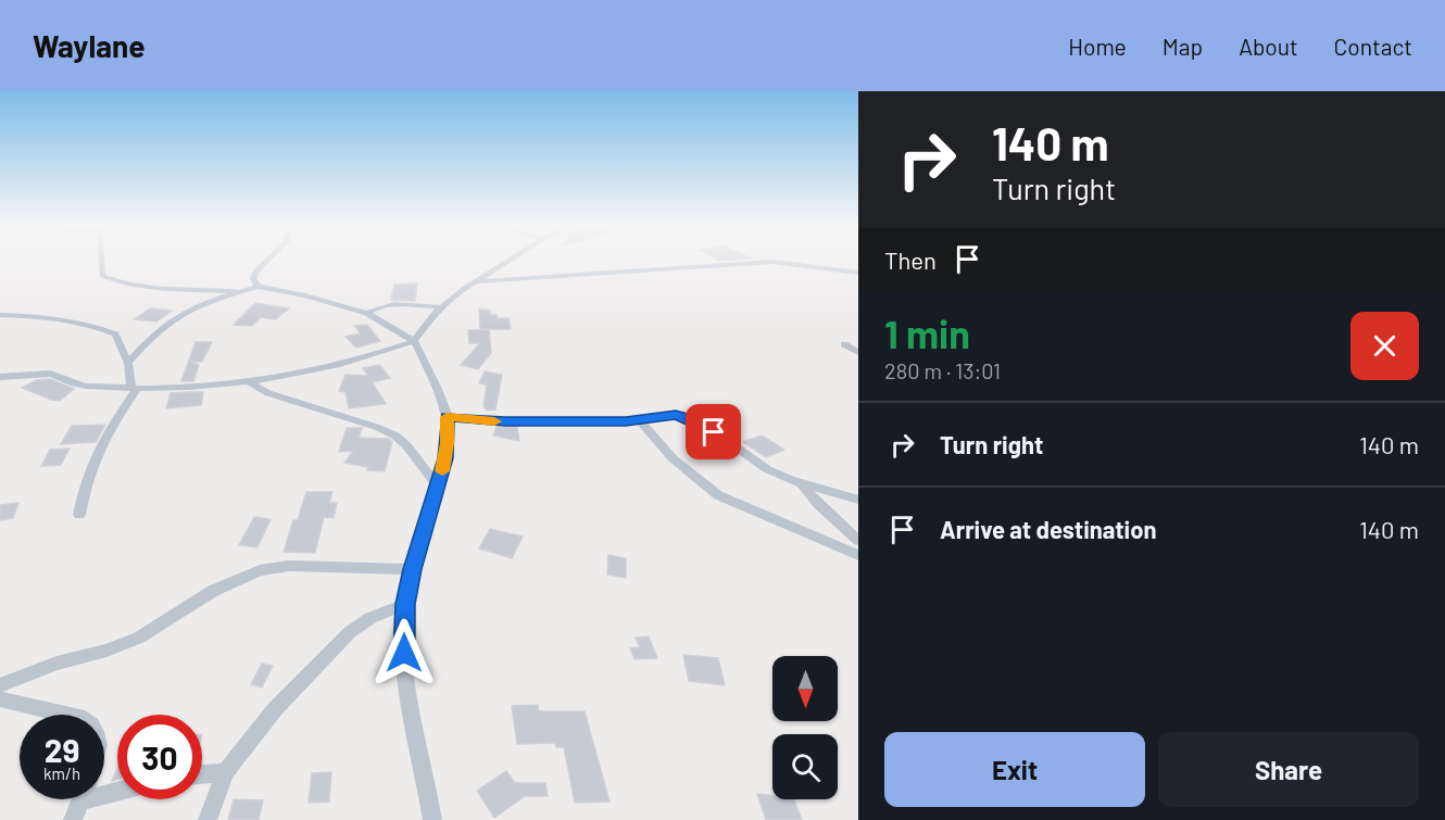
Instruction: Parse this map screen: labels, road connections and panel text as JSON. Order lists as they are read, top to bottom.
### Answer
{
  "north": "bottom",
  "page": {
    "header": "Waylane",
    "nav": [
      "Home",
      "Map",
      "About",
      "Contact"
    ],
    "turn": ["140 m", "Turn right"],
    "then": "Then",
    "heading": ["1 min", "280 m · 13:01"],
    "list": [
      {
        "name": "Turn right",
        "value": "140 m"
      },
      {
        "name": "Arrive at destination",
        "value": "140 m"
      }
    ],
    "speed": "29 km/h",
    "limit": "30",
    "buttons": ["Exit", "Share"]
  }
}
